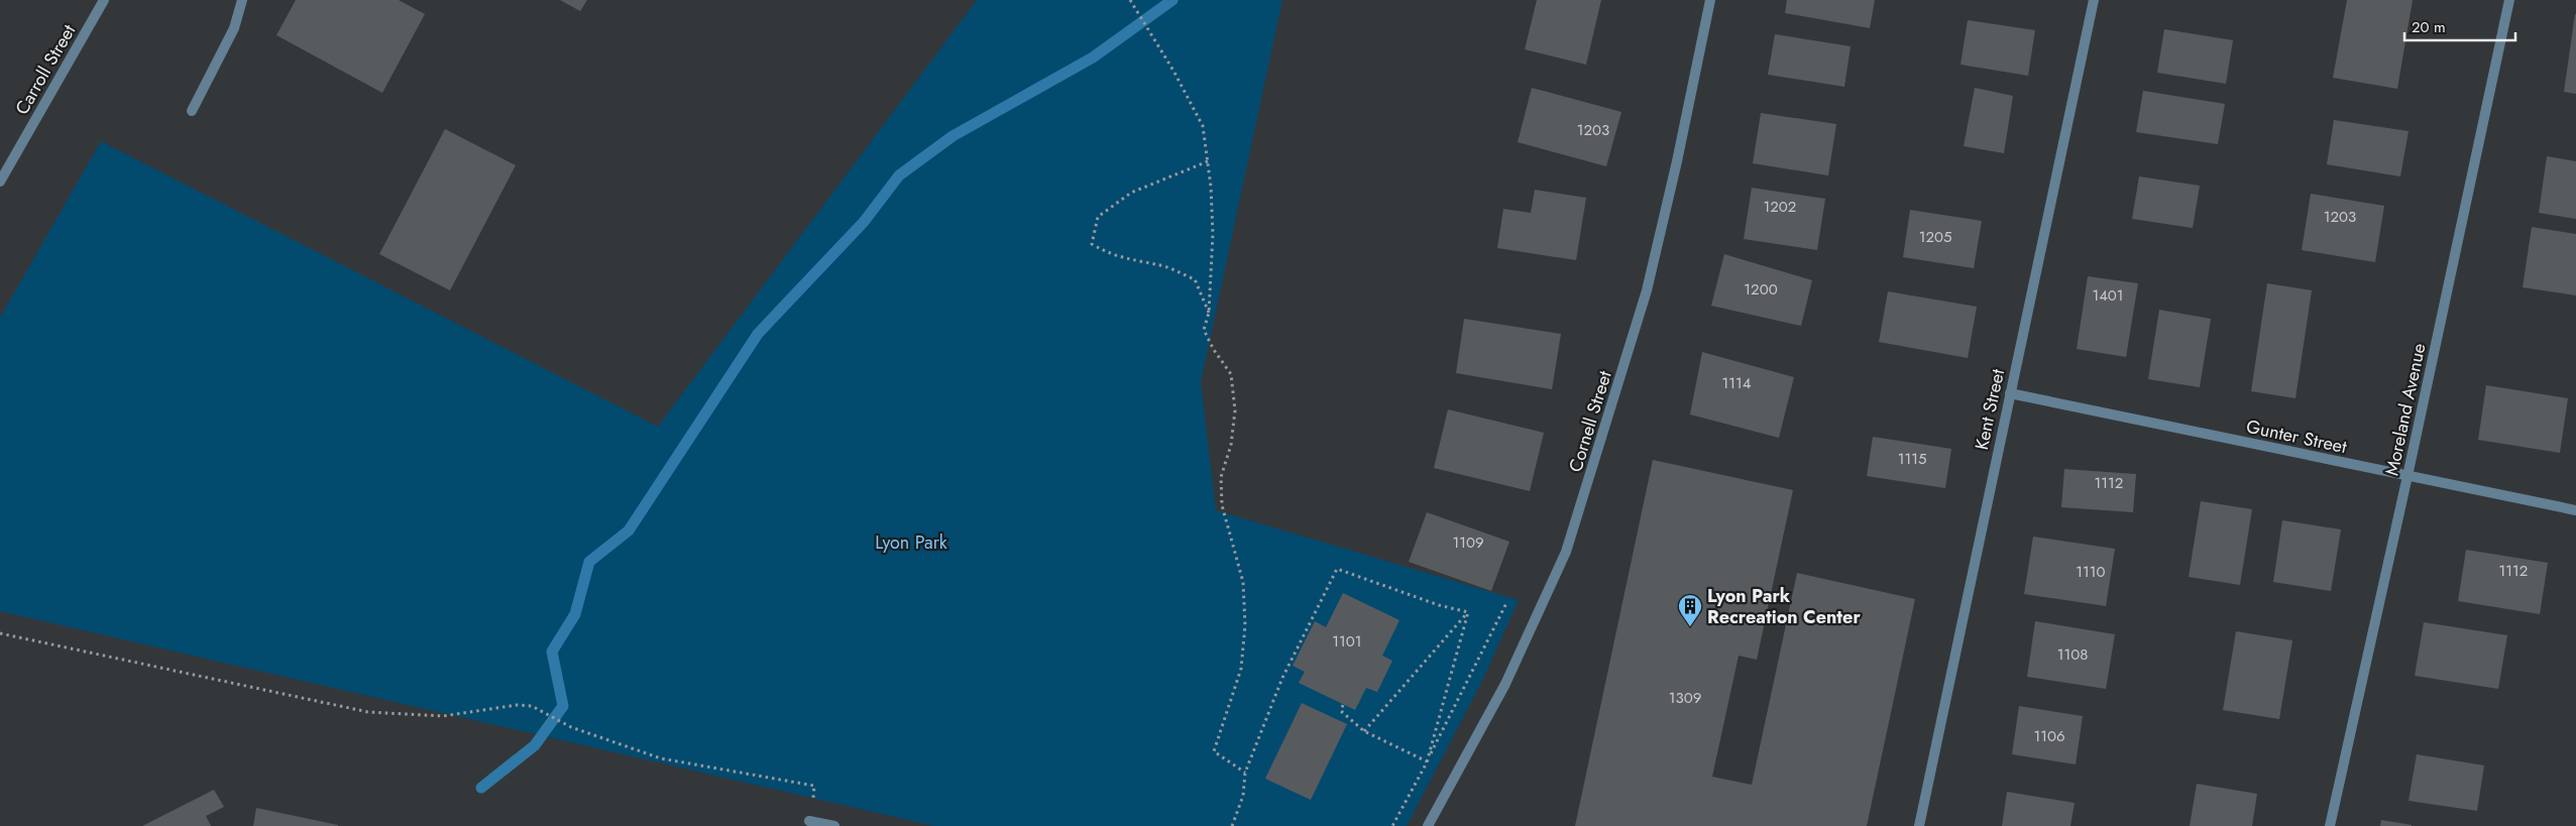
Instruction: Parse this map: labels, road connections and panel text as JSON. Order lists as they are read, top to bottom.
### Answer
{
  "streets": {
    "street": [
      "Carroll Street",
      "Kent Street",
      "Moreland Avenue",
      "Cornell Street",
      "Gunter Street"
    ]
  },
  "crossings": [
    ["Kent Street", "Gunter Street"],
    ["Moreland Avenue", "Gunter Street"]
  ],
  "parks": ["Lyon Park"],
  "places": {
    "building": ["Lyon Park Recreation Center"]
  },
  "house_numbers": [
    "1203",
    "1202",
    "1203",
    "1205",
    "1200",
    "1401",
    "1114",
    "1115",
    "1112",
    "1109",
    "1112",
    "1110",
    "1101",
    "1108",
    "1309",
    "1106"
  ],
  "scale_bar": "20 m"
}
